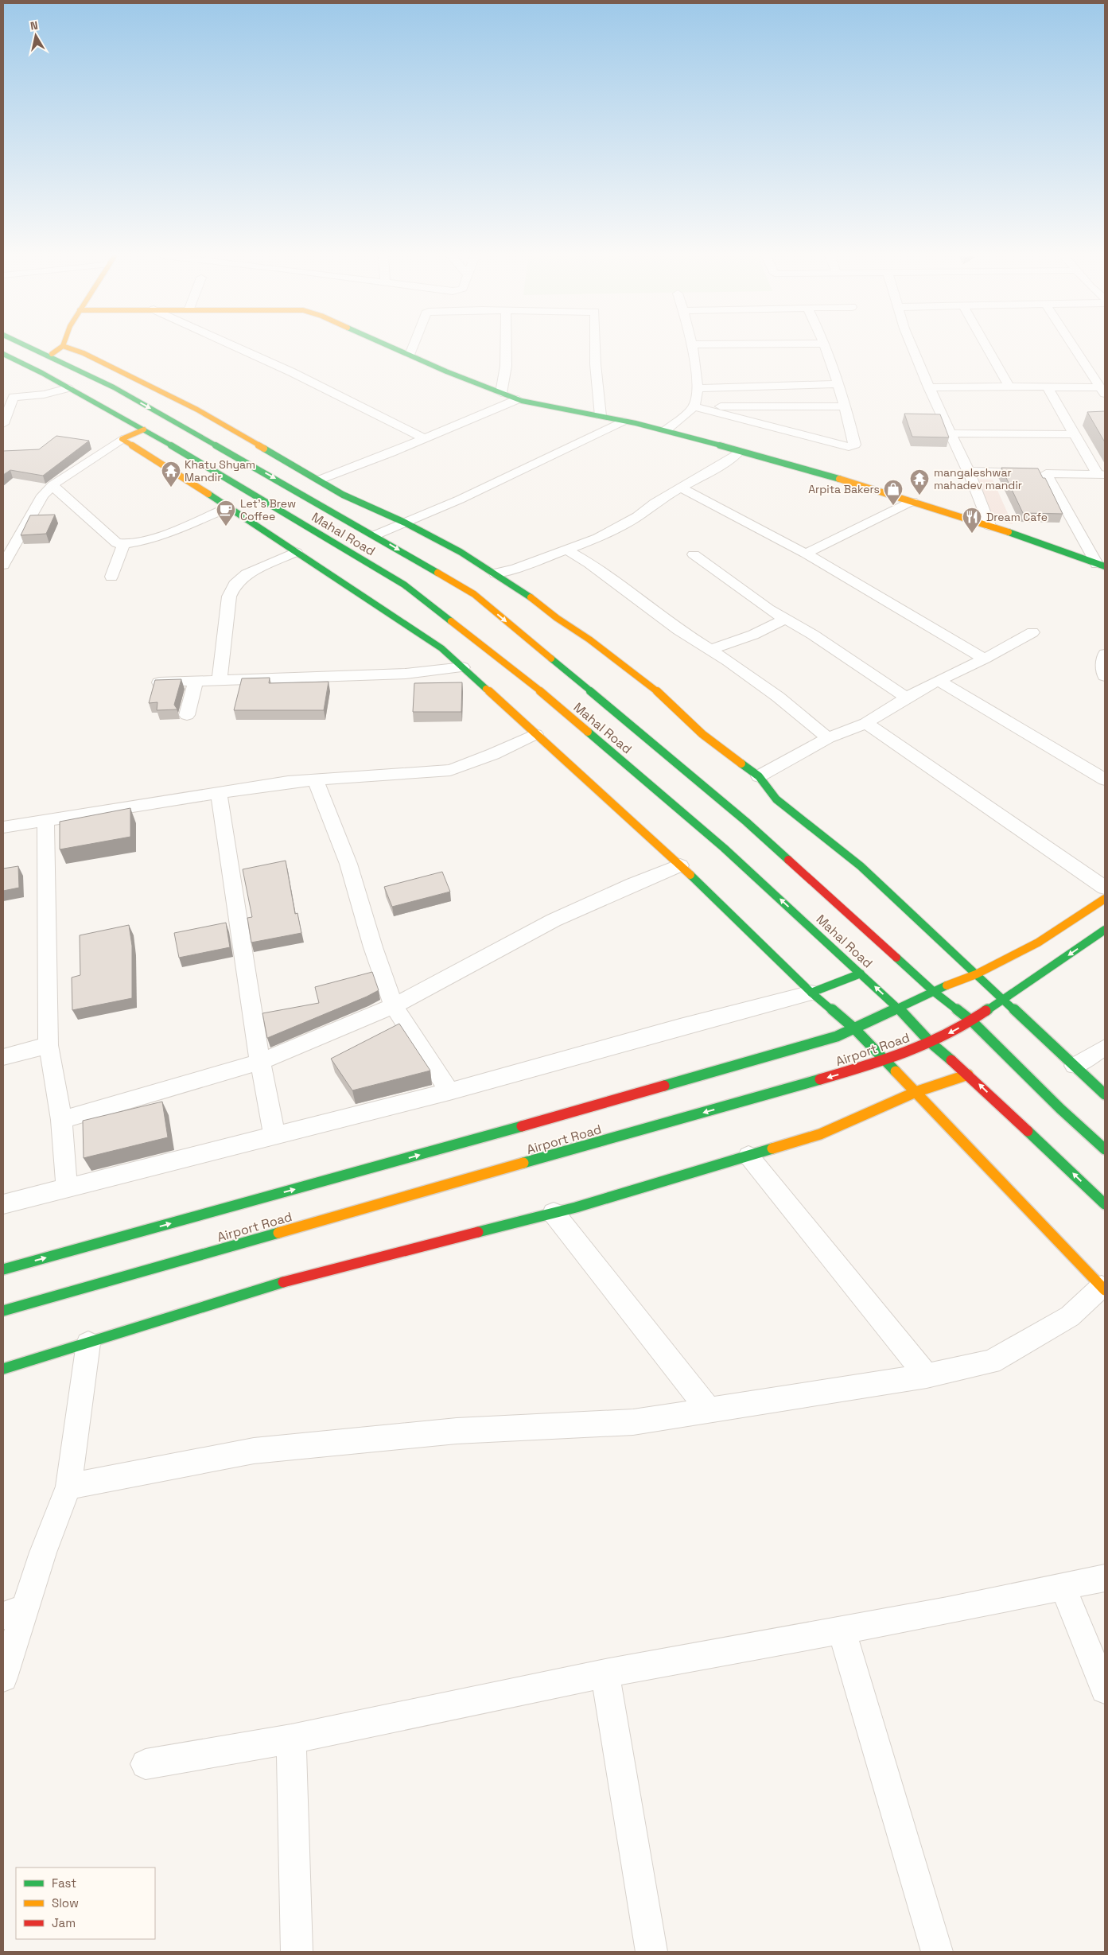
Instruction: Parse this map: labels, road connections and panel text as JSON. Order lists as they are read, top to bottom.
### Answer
{
  "streets": {
    "street": ["Mahal Road", "Airport Road"]
  },
  "crossings": [
    ["Mahal Road", "Airport Road"]
  ],
  "places": {
    "temple": ["Khatu Shyam Mandir", "mangaleshwar mahadev mandir"],
    "shop": ["Arpita Bakers"],
    "cafe": ["Let's Brew Coffee"],
    "restaurant": ["Dream Cafe"]
  },
  "legend": ["Fast", "Slow", "Jam"],
  "north": "top"
}
